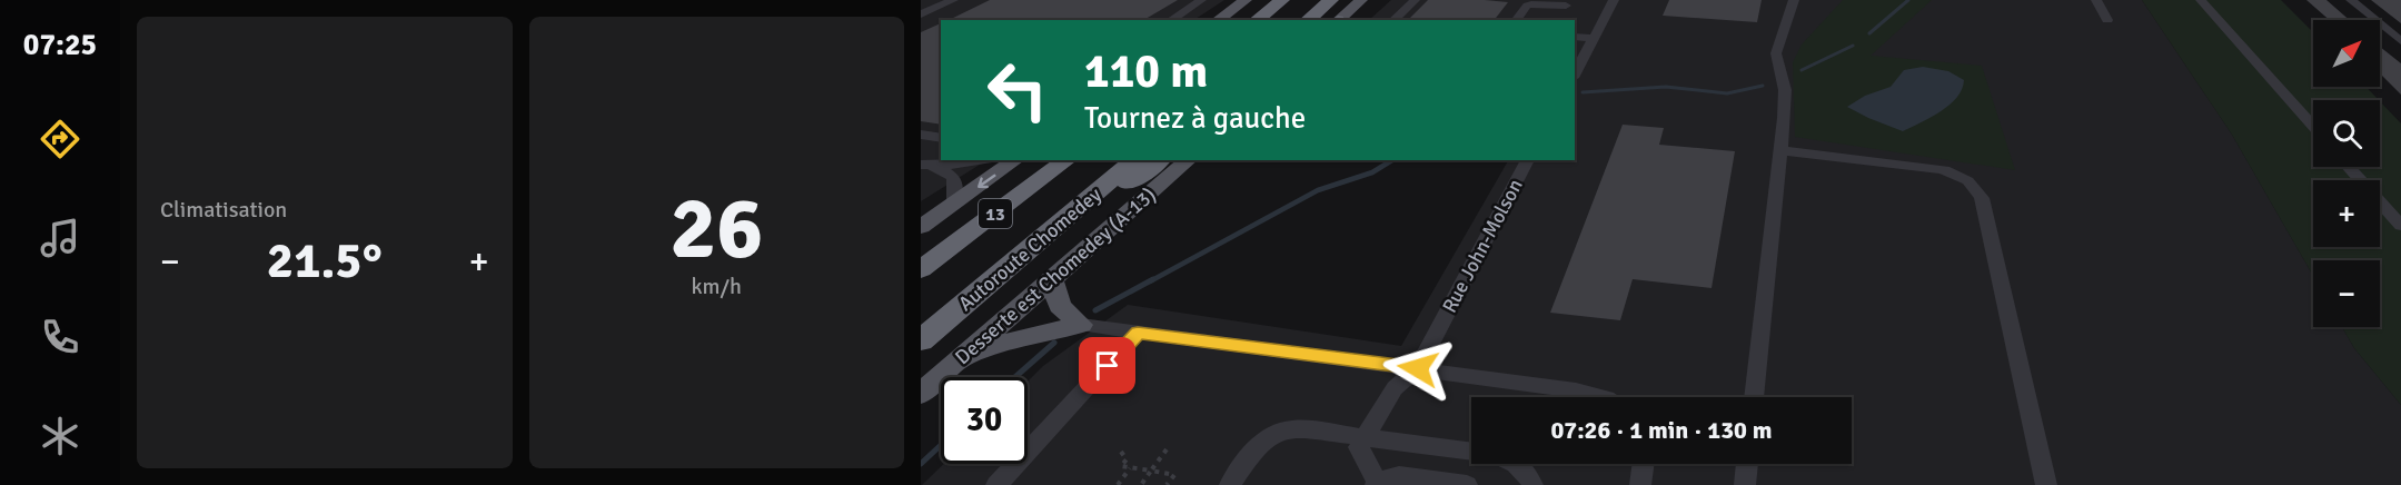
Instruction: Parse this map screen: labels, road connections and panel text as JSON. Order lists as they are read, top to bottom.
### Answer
{
  "streets": {
    "highway": ["13", "Autoroute Chomedey"],
    "main road": ["Desserte est Chomedey (A-13)"],
    "street": ["Rue John-Molson"]
  },
  "north": "top right",
  "page": {
    "tabs": "07:25",
    "tile": [
      "Climatisation",
      ["26", "km/h"]
    ],
    "map_buttons": ["+", "−"],
    "turn": ["110 m", "Tournez à gauche"],
    "heat": ["−", "21.5°", "+"],
    "limit": "30",
    "trip": "07:26 · 1 min · 130 m"
  }
}
